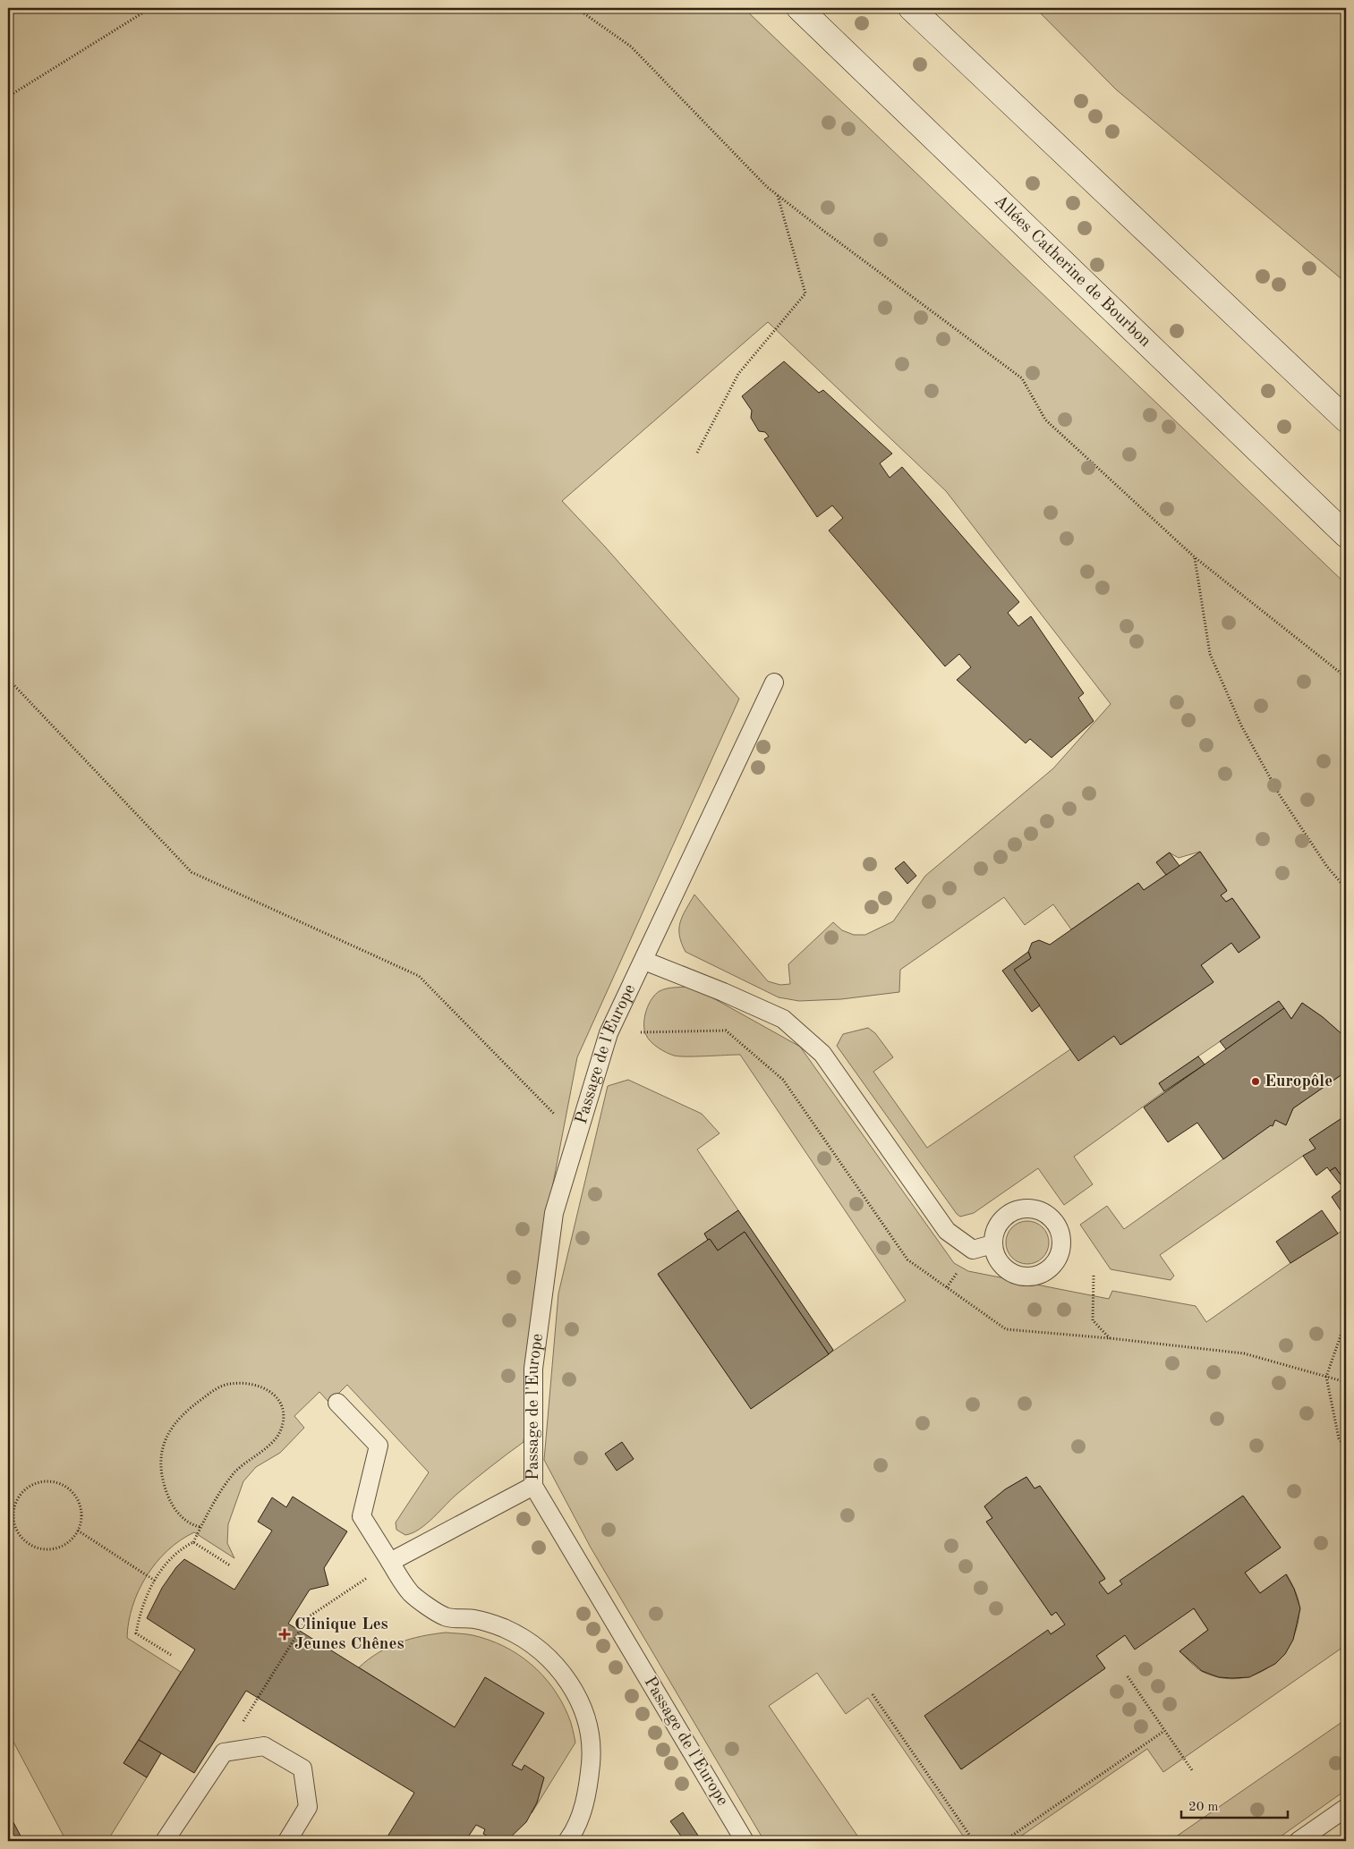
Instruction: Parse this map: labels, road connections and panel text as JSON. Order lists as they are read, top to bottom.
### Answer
{
  "streets": {
    "main road": ["Allées Catherine de Bourbon"],
    "lane": ["Passage de l'Europe"]
  },
  "places": {
    "other": ["Europôle"],
    "health": ["Clinique Les Jeunes Chênes"]
  },
  "scale_bar": "20 m"
}
